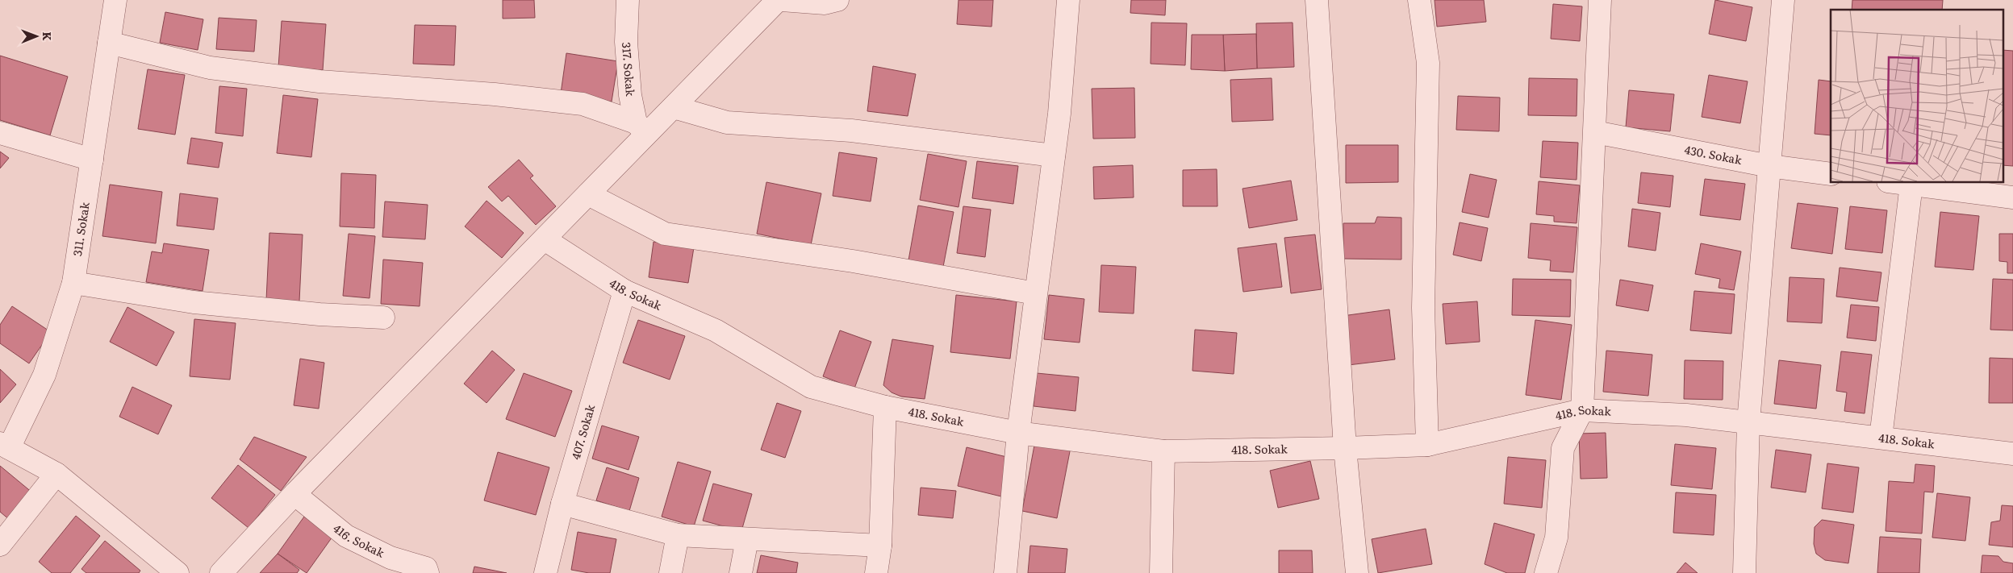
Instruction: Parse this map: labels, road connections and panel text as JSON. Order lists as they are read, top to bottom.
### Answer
{
  "streets": {
    "street": [
      "317. Sokak",
      "430. Sokak",
      "311. Sokak",
      "418. Sokak",
      "407. Sokak",
      "416. Sokak"
    ]
  },
  "crossings": [
    ["418. Sokak", "407. Sokak"]
  ],
  "north": "right"
}
